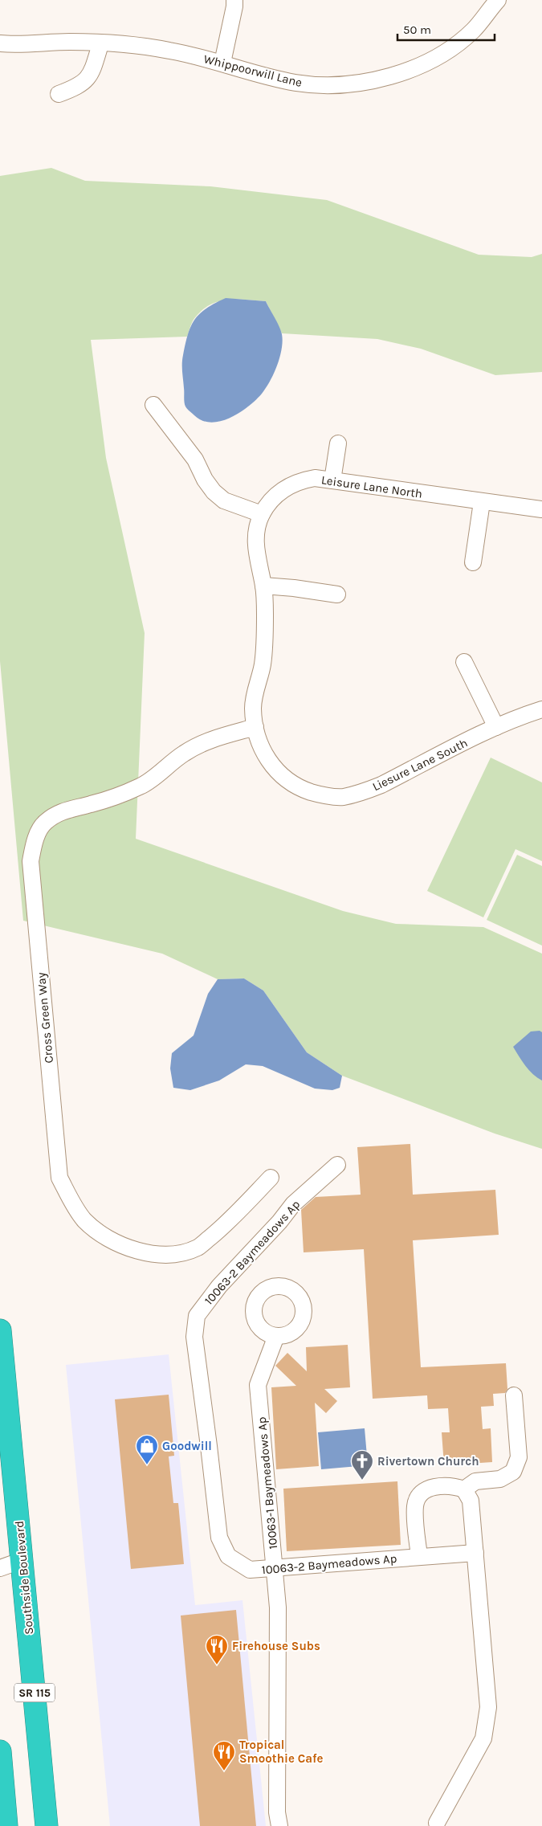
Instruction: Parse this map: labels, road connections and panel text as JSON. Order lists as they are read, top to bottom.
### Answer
{
  "streets": {
    "highway": ["Southside Boulevard", "SR 115"],
    "street": [
      "Whippoorwill Lane",
      "Leisure Lane North",
      "Liesure Lane South",
      "Cross Green Way",
      "10063-2 Baymeadows Ap",
      "10063-1 Baymeadows Ap"
    ]
  },
  "crossings": [
    ["Leisure Lane North", "Liesure Lane South"],
    ["Leisure Lane North", "Cross Green Way"],
    ["Liesure Lane South", "Cross Green Way"],
    ["10063-2 Baymeadows Ap", "10063-1 Baymeadows Ap"]
  ],
  "places": {
    "shop": ["Goodwill"],
    "church": ["Rivertown Church"],
    "restaurant": ["Firehouse Subs", "Tropical Smoothie Cafe"]
  },
  "scale_bar": "50 m"
}
